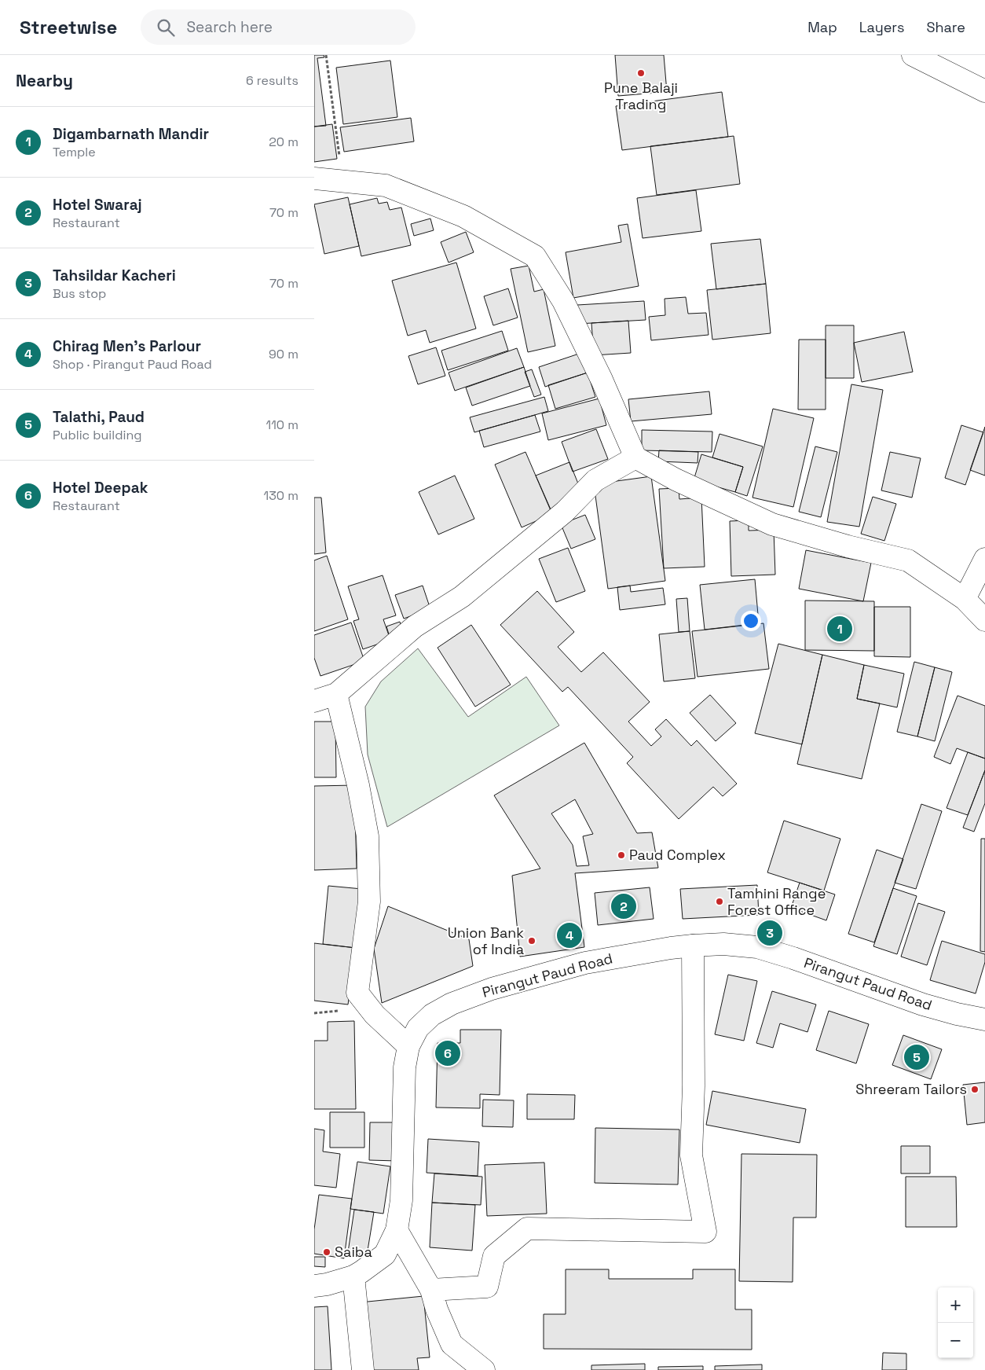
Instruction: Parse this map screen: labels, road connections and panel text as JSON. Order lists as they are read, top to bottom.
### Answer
{
  "streets": {
    "street": ["Pirangut Paud Road"]
  },
  "places": [
    "Pune Balaji Trading",
    "Paud Complex",
    "Tamhini Range Forest Office",
    "Union Bank of India",
    "Shreeram Tailors",
    "Saiba"
  ],
  "page": {
    "header": "Streetwise",
    "search": "Search here",
    "nav": ["Map", "Layers", "Share"],
    "heading": ["Nearby", "6 results"],
    "list": [
      {
        "mark": "1",
        "name": "Digambarnath Mandir",
        "note": "Temple",
        "value": "20 m"
      },
      {
        "mark": "2",
        "name": "Hotel Swaraj",
        "note": "Restaurant",
        "value": "70 m"
      },
      {
        "mark": "3",
        "name": "Tahsildar Kacheri",
        "note": "Bus stop",
        "value": "70 m"
      },
      {
        "mark": "4",
        "name": "Chirag Men's Parlour",
        "note": "Shop · Pirangut Paud Road",
        "value": "90 m"
      },
      {
        "mark": "5",
        "name": "Talathi, Paud",
        "note": "Public building",
        "value": "110 m"
      },
      {
        "mark": "6",
        "name": "Hotel Deepak",
        "note": "Restaurant",
        "value": "130 m"
      }
    ],
    "pins": [
      "1",
      "2",
      "3",
      "4",
      "6",
      "5"
    ],
    "map_buttons": ["+", "−"]
  }
}
